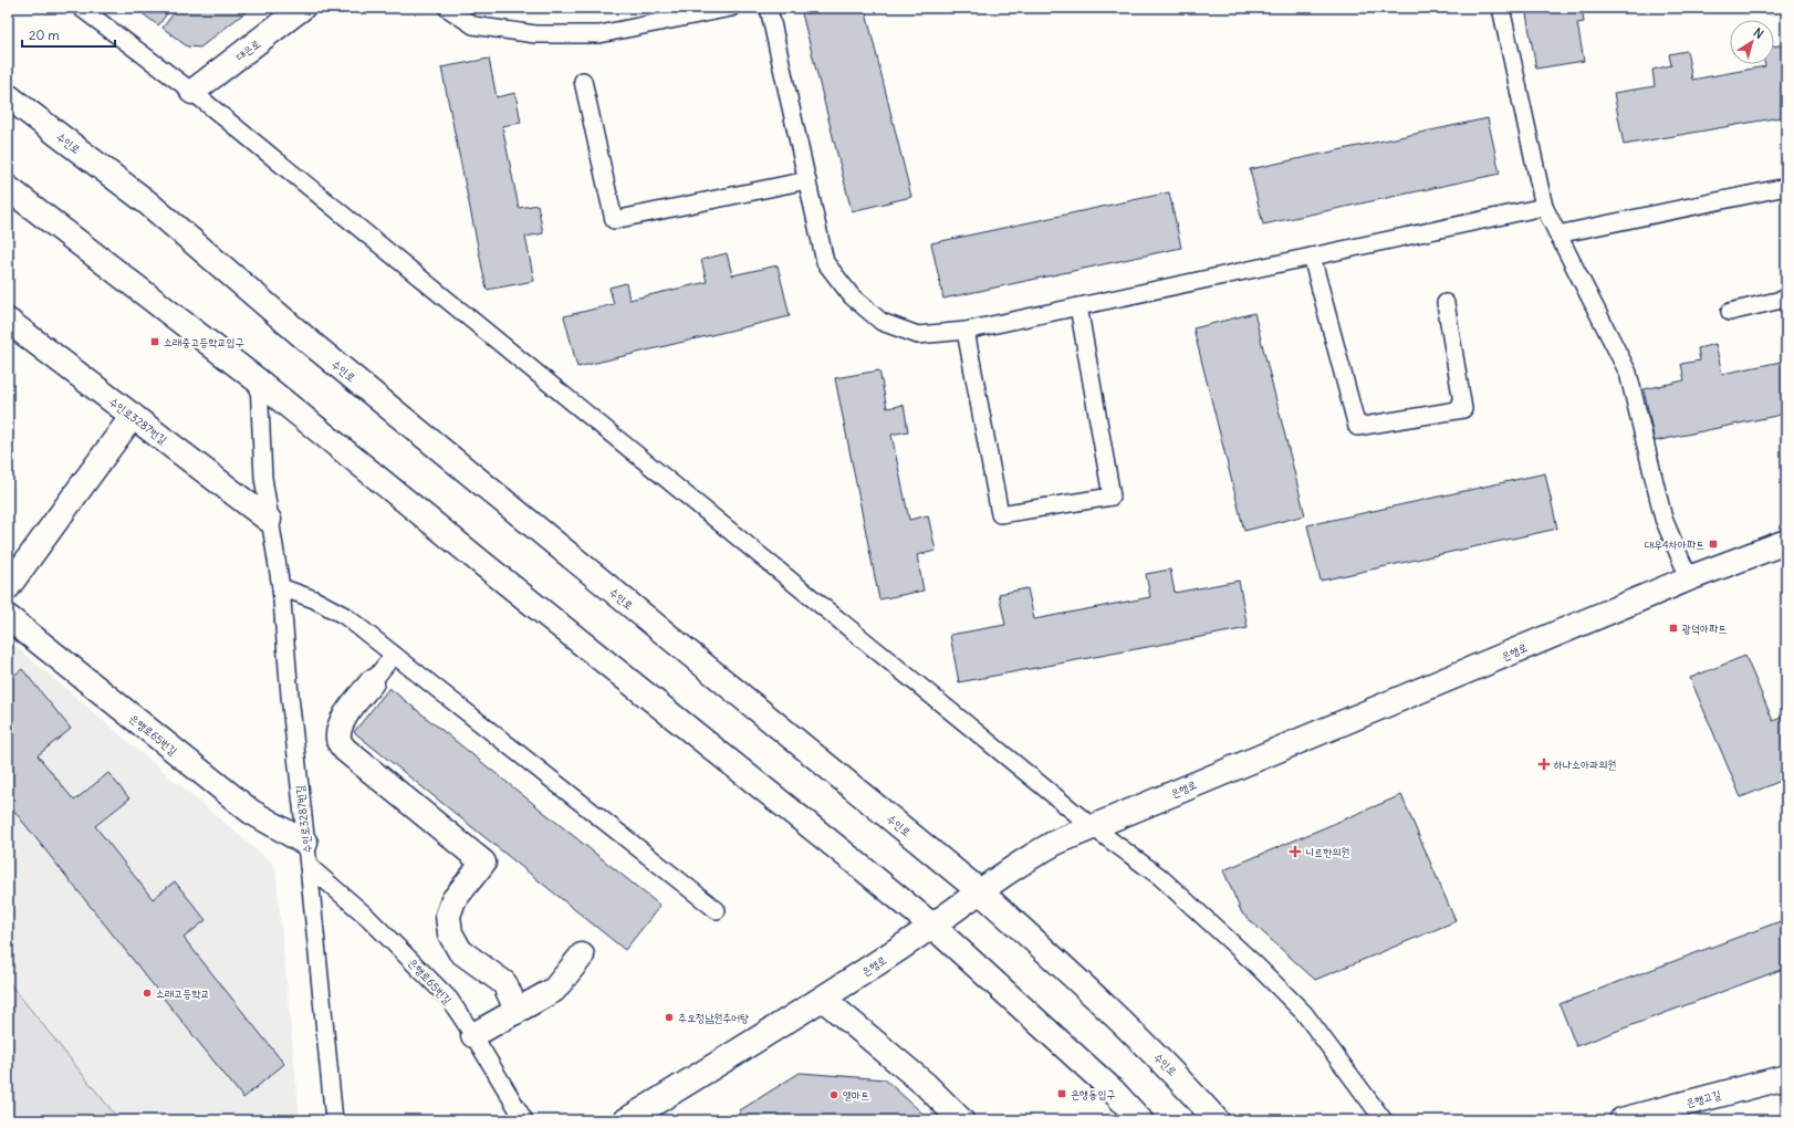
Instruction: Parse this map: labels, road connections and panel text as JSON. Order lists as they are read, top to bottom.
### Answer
{
  "streets": {
    "street": [
      "대은로",
      "수인로",
      "수인로3287번길",
      "은행로",
      "은행로65번길",
      "은행고길"
    ]
  },
  "crossings": [
    ["수인로", "은행로"],
    ["수인로3287번길", "은행로65번길"]
  ],
  "places": {
    "transit": [
      "소래중고등학교입구",
      "대우4차아파트",
      "광덕아파트",
      "은행동입구"
    ],
    "health": ["하나소아과의원", "니르한의원"],
    "other": ["소래고등학교", "추오정남원추어탕", "엘마트"]
  },
  "scale_bar": "20 m",
  "north": "top right"
}
